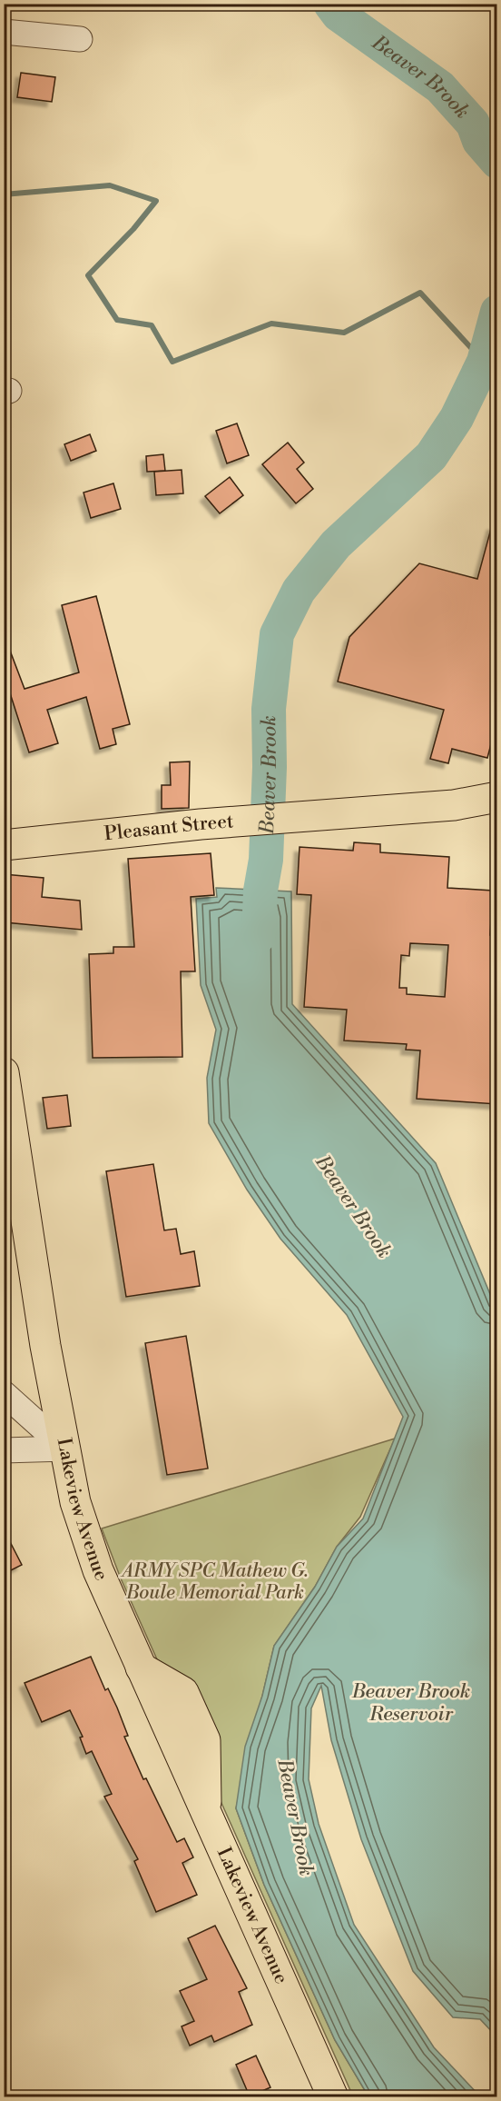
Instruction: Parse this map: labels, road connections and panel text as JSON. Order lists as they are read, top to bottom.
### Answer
{
  "streets": {
    "main road": ["Pleasant Street", "Lakeview Avenue"]
  },
  "water": ["Beaver Brook", "Beaver Brook Reservoir"],
  "parks": ["ARMY SPC Mathew G. Boule Memorial Park"]
}
